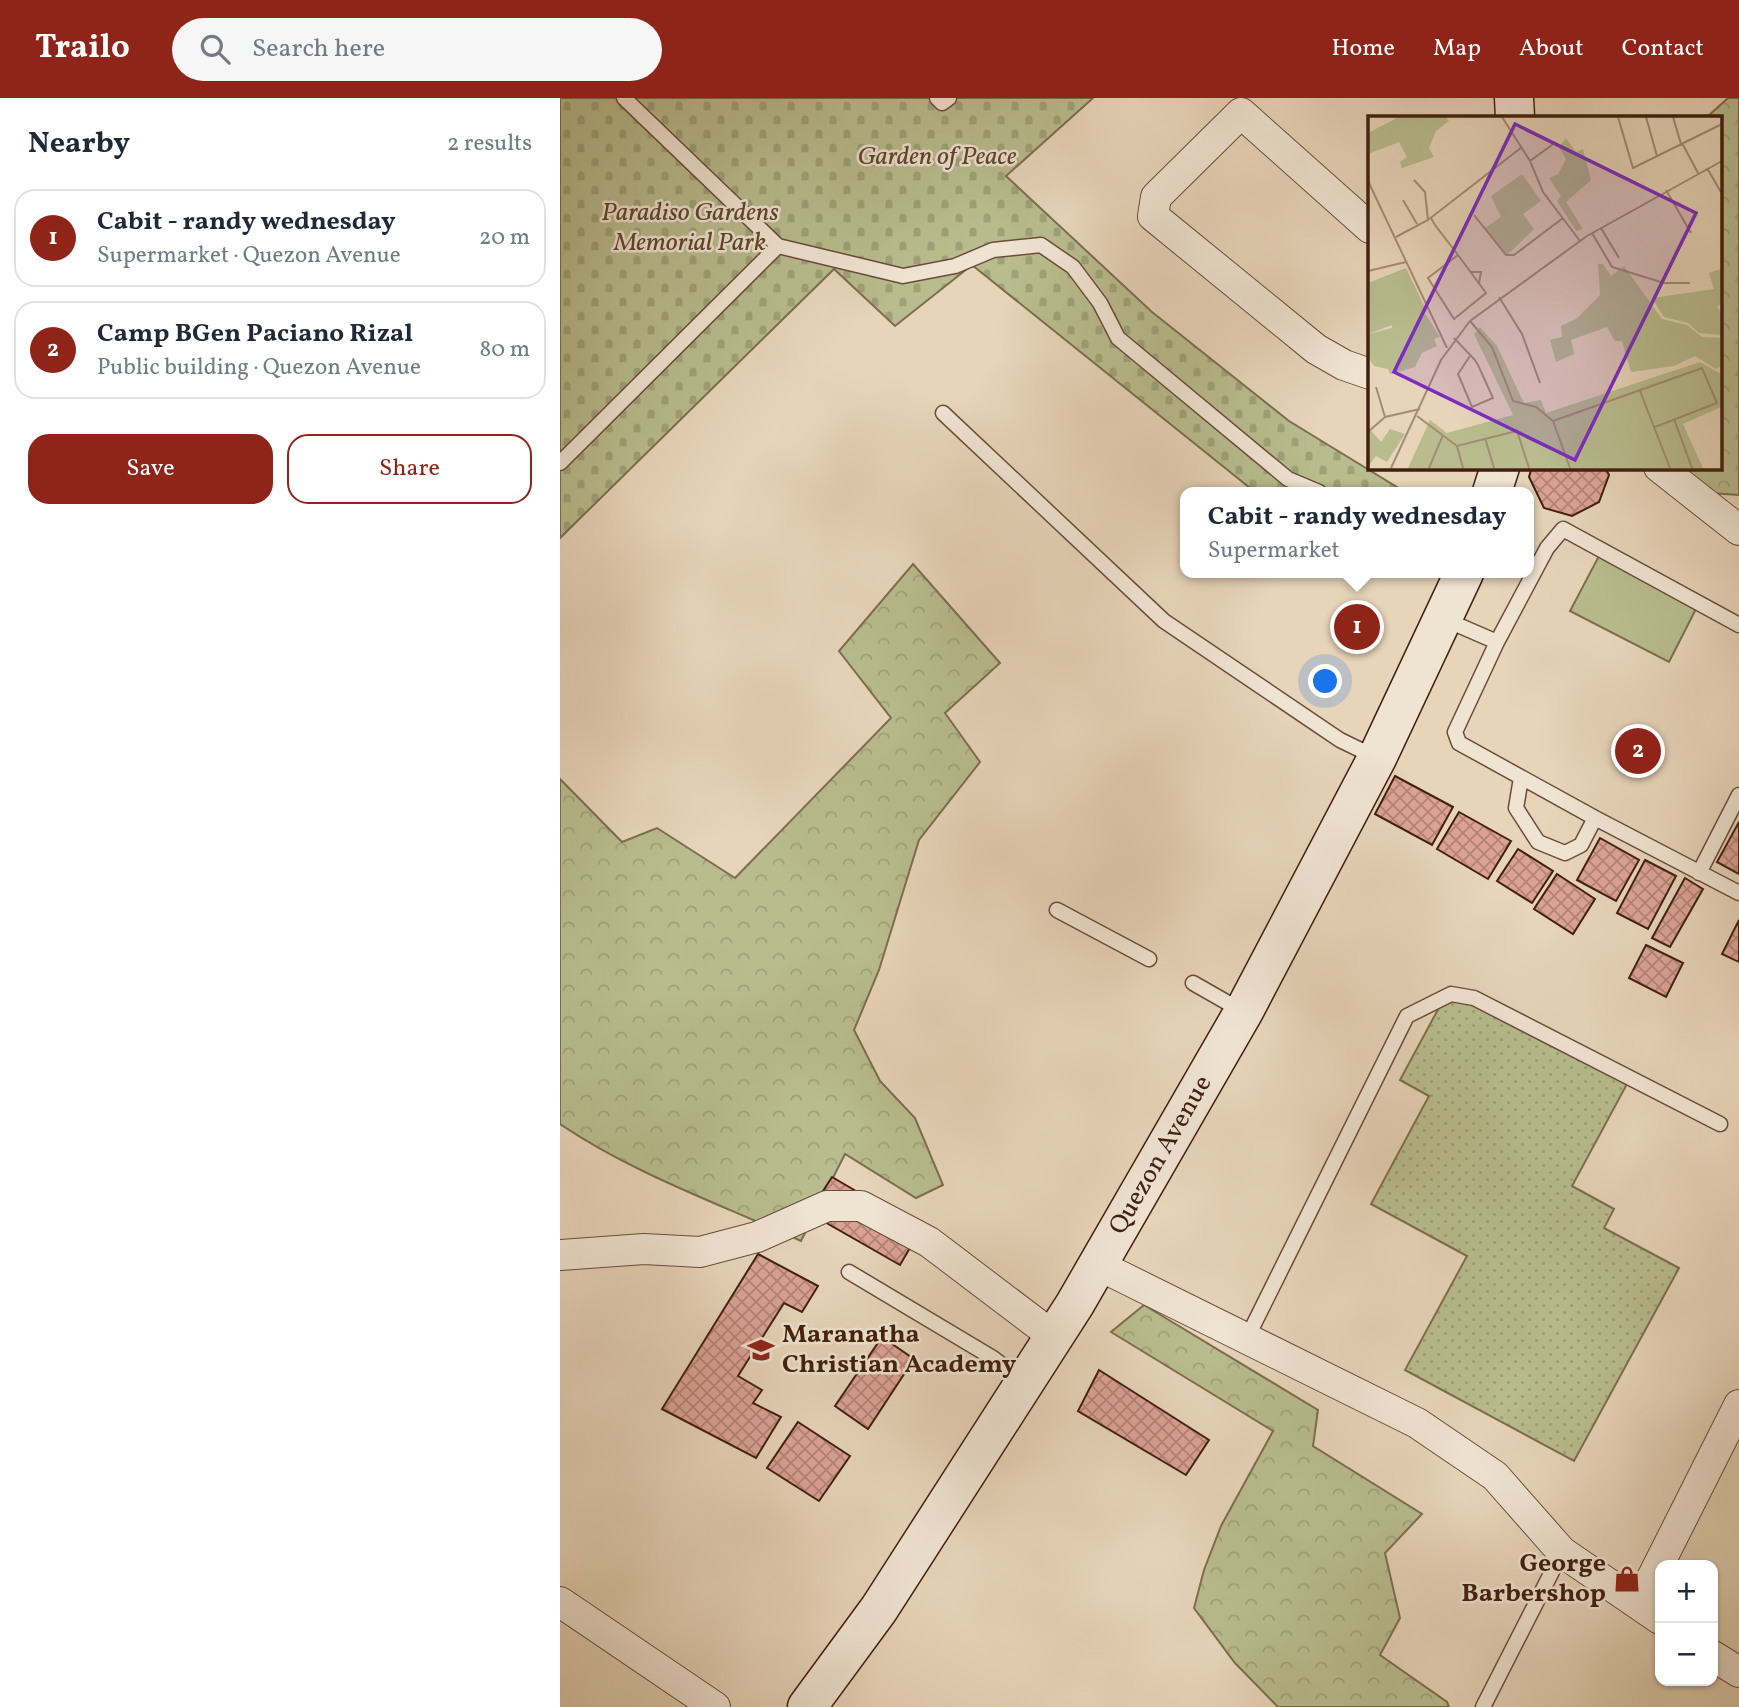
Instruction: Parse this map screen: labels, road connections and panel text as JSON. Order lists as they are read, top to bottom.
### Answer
{
  "streets": {
    "main road": ["Quezon Avenue"]
  },
  "parks": ["Garden of Peace", "Paradiso Gardens Memorial Park"],
  "places": {
    "school or university": ["Maranatha Christian Academy"],
    "shop": ["George Barbershop"]
  },
  "page": {
    "header": "Trailo",
    "search": "Search here",
    "nav": [
      "Home",
      "Map",
      "About",
      "Contact"
    ],
    "heading": ["Nearby", "2 results"],
    "list": [
      {
        "mark": "1",
        "name": "Cabit - randy wednesday",
        "note": "Supermarket · Quezon Avenue",
        "value": "20 m"
      },
      {
        "mark": "2",
        "name": "Camp BGen Paciano Rizal",
        "note": "Public building · Quezon Avenue",
        "value": "80 m"
      }
    ],
    "buttons": ["Save", "Share"],
    "popup": ["Cabit - randy wednesday", "Supermarket"],
    "pins": ["1", "2"],
    "map_buttons": ["+", "−"]
  }
}
